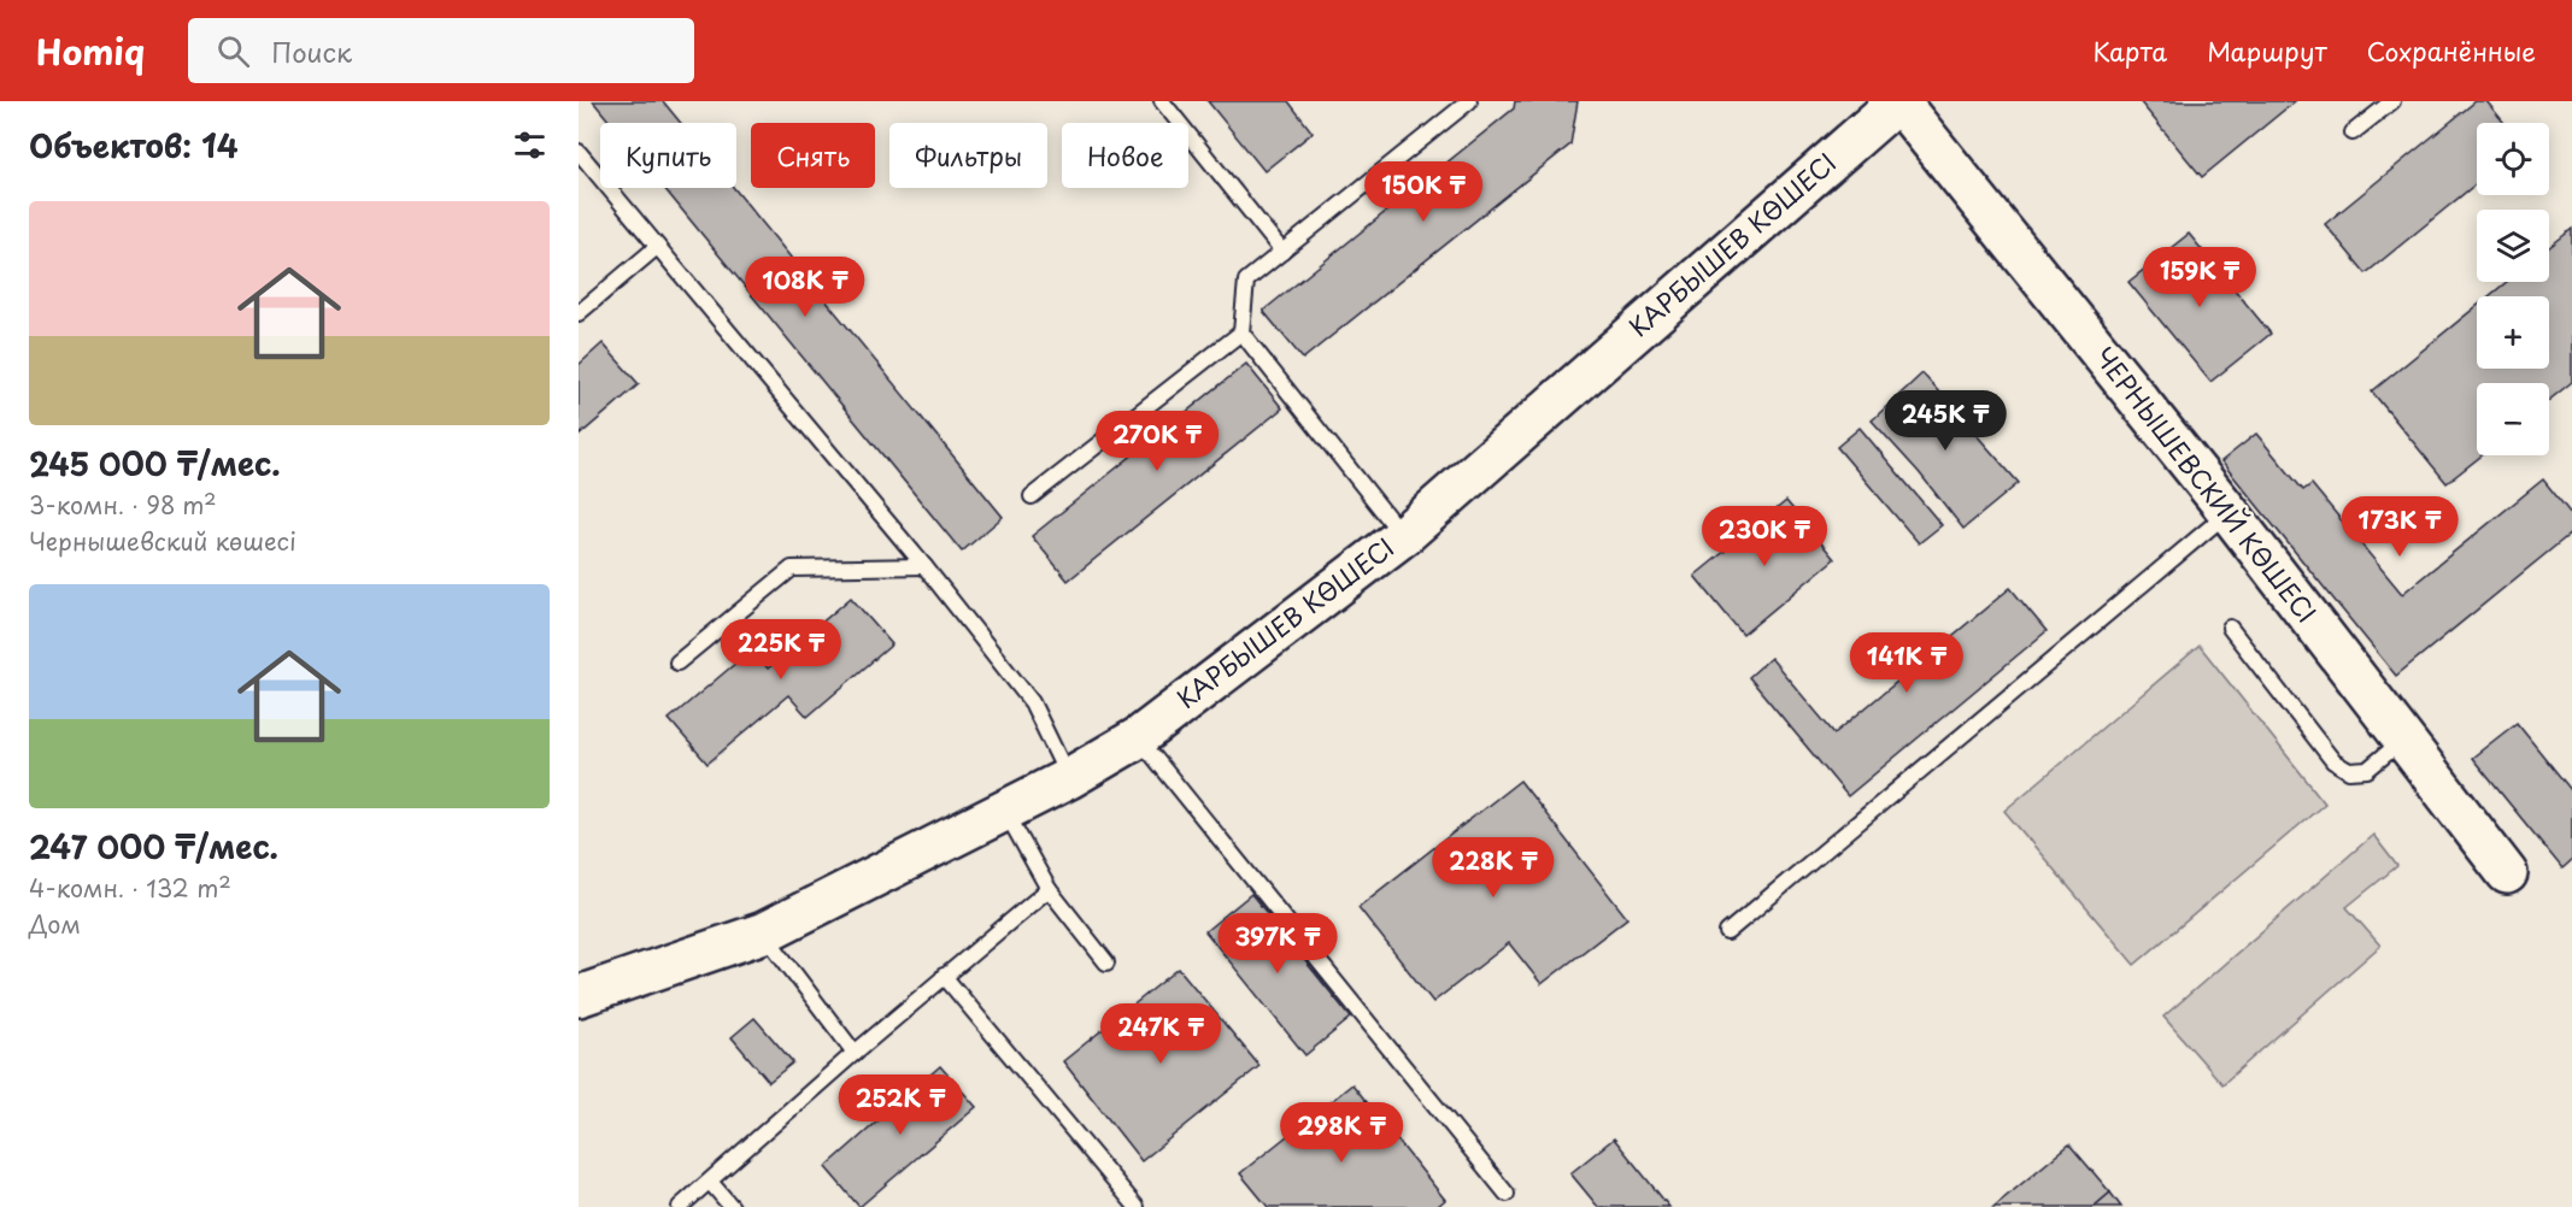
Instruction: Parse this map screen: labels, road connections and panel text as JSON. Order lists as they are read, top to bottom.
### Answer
{
  "streets": {
    "main road": ["КАРБЫШЕВ КӨШЕСІ", "ЧЕРНЫШЕВСКИЙ КӨШЕСІ"]
  },
  "crossings": [
    ["КАРБЫШЕВ КӨШЕСІ", "ЧЕРНЫШЕВСКИЙ КӨШЕСІ"]
  ],
  "page": {
    "header": "Homiq",
    "search": "Поиск",
    "nav": ["Карта", "Маршрут", "Сохранённые"],
    "heading": "Объектов: 14",
    "map_buttons": ["+", "−"],
    "chip": [
      "Купить",
      "Снять",
      "Фильтры",
      "Новое"
    ],
    "price": [
      "150K ₸",
      "159K ₸",
      "108K ₸",
      "245K ₸",
      "270K ₸",
      "173K ₸",
      "230K ₸",
      "225K ₸",
      "141K ₸",
      "228K ₸",
      "397K ₸",
      "247K ₸",
      "252K ₸",
      "298K ₸"
    ],
    "list": [
      {
        "name": "245 000 ₸/мес.",
        "note": "3-комн. · 98 m² · Чернышевский көшесі"
      },
      {
        "name": "247 000 ₸/мес.",
        "note": "4-комн. · 132 m² · Дом"
      }
    ]
  }
}
